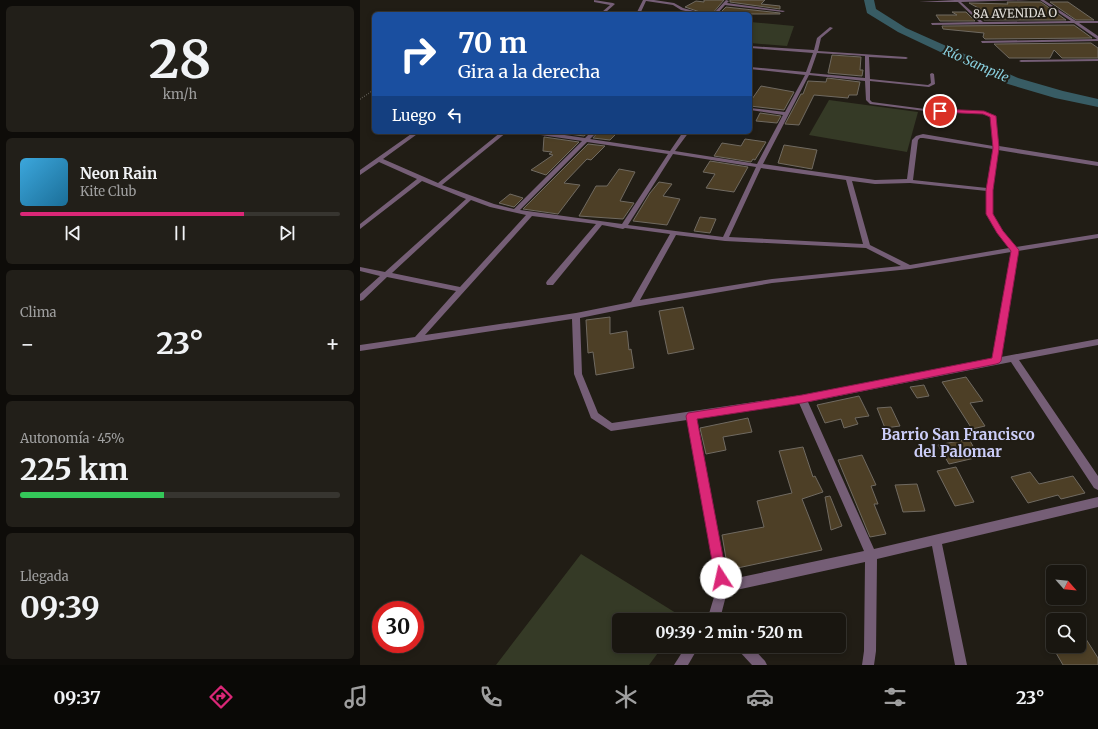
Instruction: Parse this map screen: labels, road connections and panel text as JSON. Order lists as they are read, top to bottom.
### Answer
{
  "streets": {
    "street": ["8A AVENIDA O"]
  },
  "districts": ["Barrio San Francisco del Palomar"],
  "water": ["Río Sampile"],
  "north": "bottom right",
  "page": {
    "tile": [
      ["28", "km/h"],
      "Clima",
      ["Autonomía · 45%", "225 km"],
      ["Llegada", "09:39"]
    ],
    "turn": ["70 m", "Gira a la derecha"],
    "then": "Luego",
    "song": ["Neon Rain", "Kite Club"],
    "heat": ["−", "23°", "+"],
    "limit": "30",
    "trip": "09:39 · 2 min · 520 m",
    "tabs": ["09:37", "23°"]
  }
}
